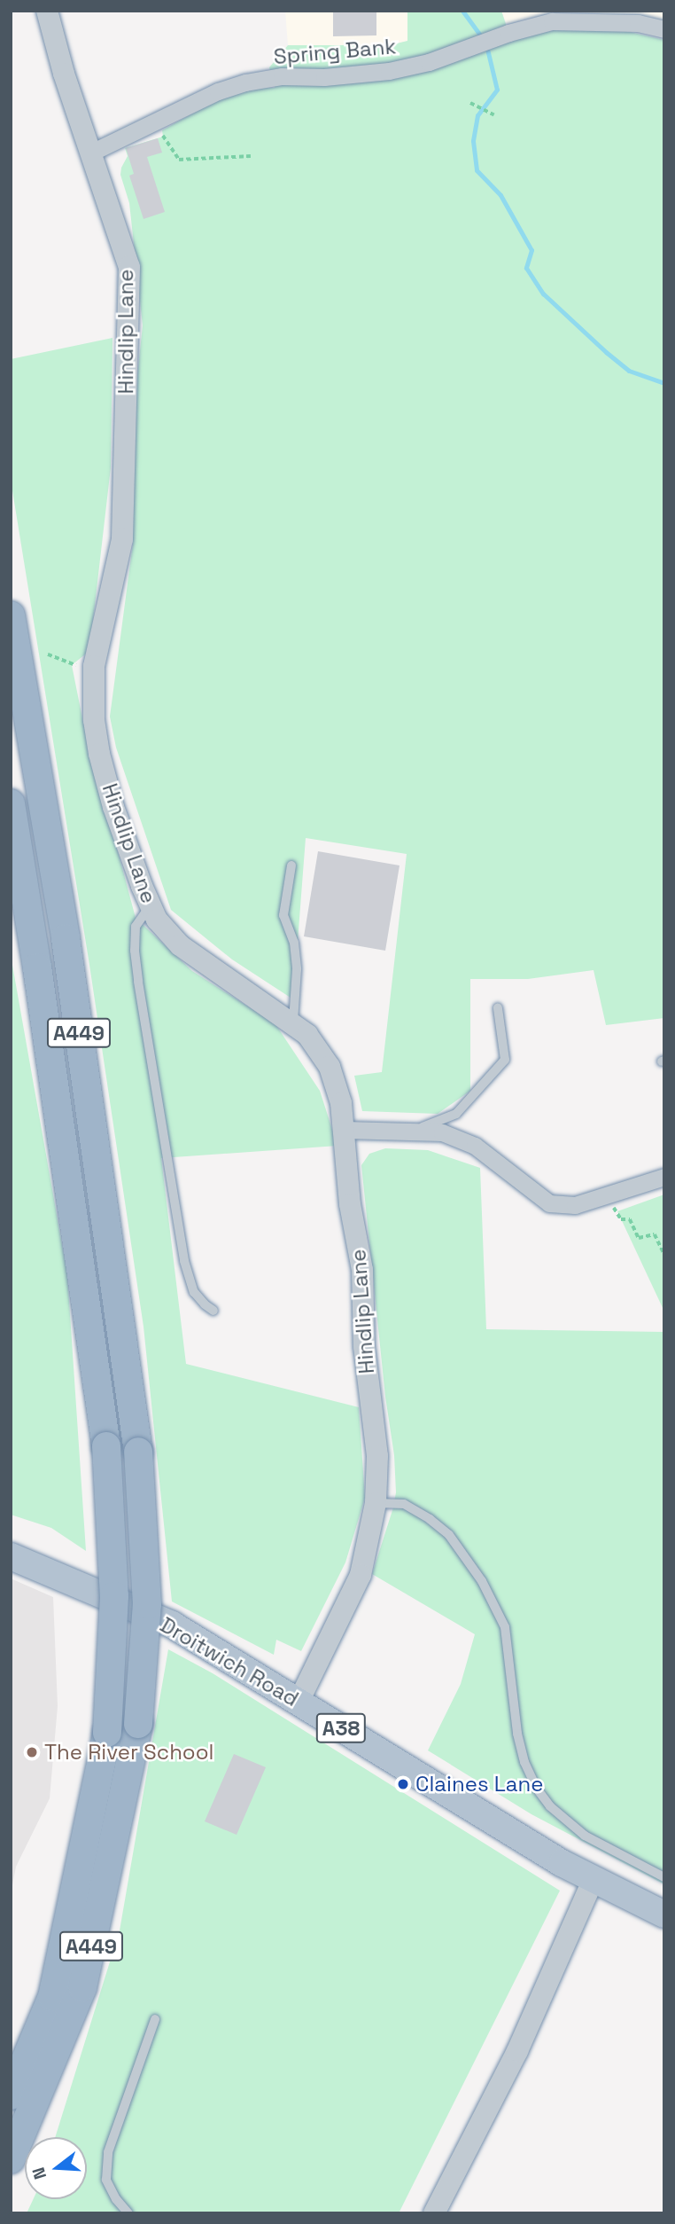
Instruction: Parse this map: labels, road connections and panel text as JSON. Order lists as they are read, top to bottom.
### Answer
{
  "streets": {
    "highway": ["A449"],
    "main road": ["Droitwich Road", "A38"],
    "street": ["Spring Bank", "Hindlip Lane"]
  },
  "crossings": [
    ["Spring Bank", "Hindlip Lane"],
    ["Hindlip Lane", "Droitwich Road"]
  ],
  "places": ["The River School", "Claines Lane"],
  "north": "left"
}
